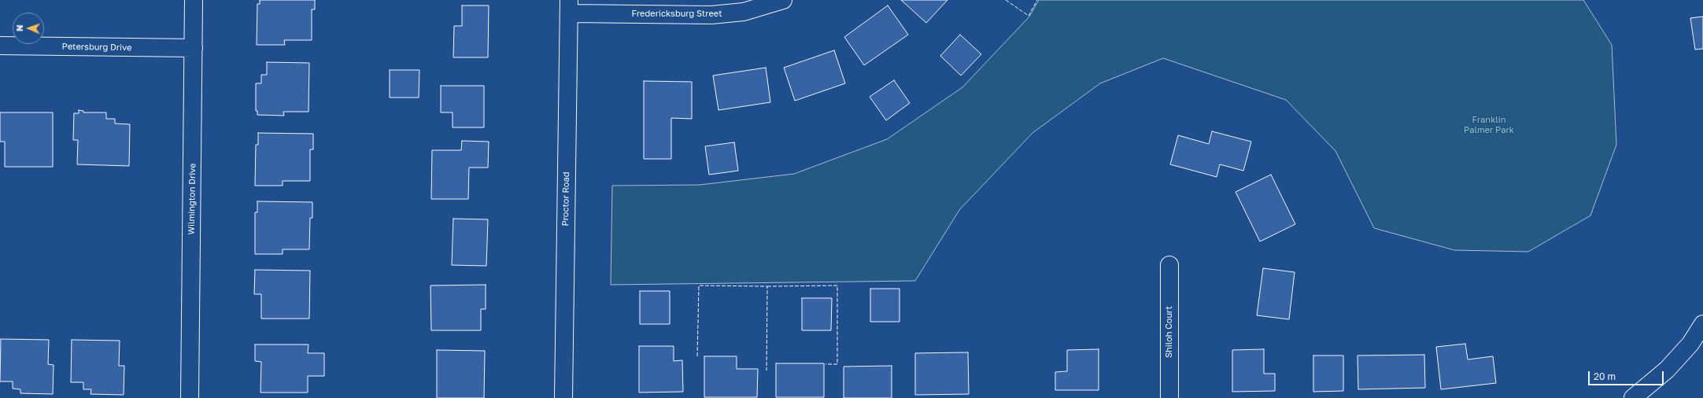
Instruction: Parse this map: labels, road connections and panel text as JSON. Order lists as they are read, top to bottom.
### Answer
{
  "streets": {
    "street": [
      "Fredericksburg Street",
      "Petersburg Drive",
      "Wilmington Drive",
      "Proctor Road",
      "Shiloh Court"
    ]
  },
  "crossings": [
    ["Fredericksburg Street", "Proctor Road"],
    ["Petersburg Drive", "Wilmington Drive"]
  ],
  "parks": ["Franklin Palmer Park"],
  "scale_bar": "20 m",
  "north": "left"
}
